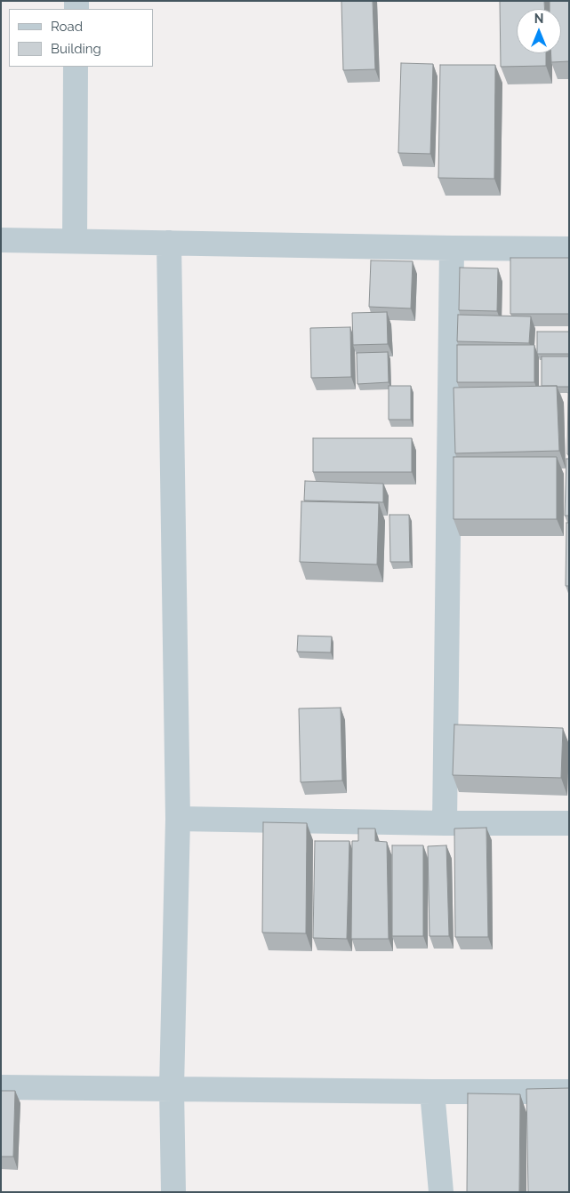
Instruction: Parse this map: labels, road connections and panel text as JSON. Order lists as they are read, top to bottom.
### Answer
{
  "legend": ["Road", "Building"],
  "north": "top"
}
